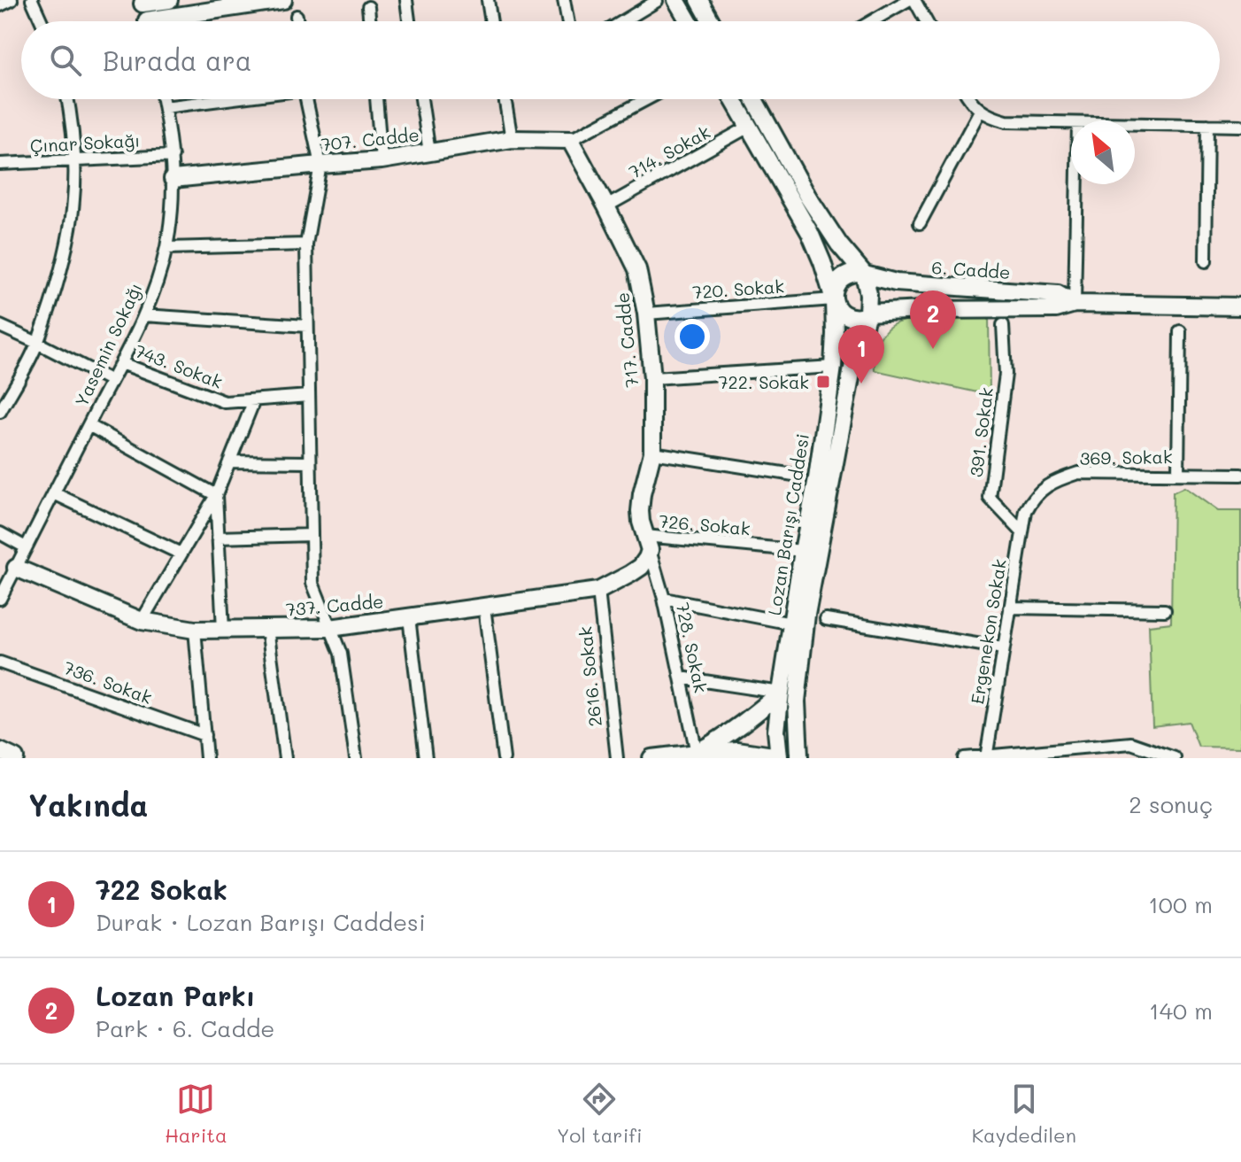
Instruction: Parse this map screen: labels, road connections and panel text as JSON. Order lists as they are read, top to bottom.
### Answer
{
  "streets": {
    "main road": [
      "707. Cadde",
      "6. Cadde",
      "717. Cadde",
      "Lozan Barışı Caddesi",
      "737. Cadde"
    ],
    "street": [
      "Çınar Sokağı",
      "714. Sokak",
      "720. Sokak",
      "Yasemin Sokağı",
      "743. Sokak",
      "391. Sokak",
      "369. Sokak",
      "726. Sokak",
      "Ergenekon Sokak",
      "728. Sokak",
      "2616. Sokak",
      "736. Sokak"
    ]
  },
  "crossings": [
    ["707. Cadde", "717. Cadde"],
    ["707. Cadde", "Yasemin Sokağı"],
    ["Çınar Sokağı", "Yasemin Sokağı"],
    ["714. Sokak", "717. Cadde"],
    ["714. Sokak", "Lozan Barışı Caddesi"],
    ["6. Cadde", "720. Sokak"],
    ["6. Cadde", "Lozan Barışı Caddesi"],
    ["720. Sokak", "717. Cadde"],
    ["720. Sokak", "Lozan Barışı Caddesi"],
    ["717. Cadde", "726. Sokak"],
    ["717. Cadde", "737. Cadde"],
    ["717. Cadde", "728. Sokak"],
    ["Yasemin Sokağı", "743. Sokak"],
    ["Yasemin Sokağı", "737. Cadde"],
    ["391. Sokak", "Ergenekon Sokak"],
    ["369. Sokak", "Ergenekon Sokak"],
    ["726. Sokak", "Lozan Barışı Caddesi"],
    ["726. Sokak", "737. Cadde"],
    ["726. Sokak", "728. Sokak"],
    ["737. Cadde", "728. Sokak"],
    ["737. Cadde", "2616. Sokak"]
  ],
  "places": {
    "transit": ["722. Sokak"]
  },
  "north": "top left",
  "page": {
    "search": "Burada ara",
    "pins": ["2", "1"],
    "heading": ["Yakında", "2 sonuç"],
    "list": [
      {
        "mark": "1",
        "name": "722 Sokak",
        "note": "Durak · Lozan Barışı Caddesi",
        "value": "100 m"
      },
      {
        "mark": "2",
        "name": "Lozan Parkı",
        "note": "Park · 6. Cadde",
        "value": "140 m"
      }
    ],
    "nav": ["Harita", "Yol tarifi", "Kaydedilen"]
  }
}
